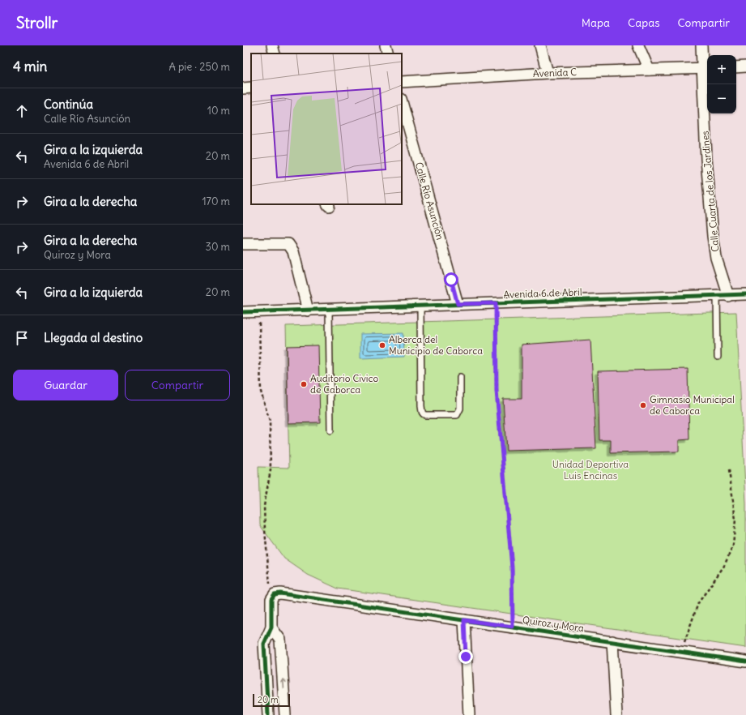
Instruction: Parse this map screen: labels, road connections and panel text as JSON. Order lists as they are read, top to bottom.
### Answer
{
  "streets": {
    "street": [
      "Avenida C",
      "Calle Cuarta de los Jardines",
      "Calle Río Asunción",
      "Avenida 6 de Abril",
      "Quiroz y Mora"
    ]
  },
  "crossings": [
    ["Avenida C", "Calle Cuarta de los Jardines"],
    ["Calle Cuarta de los Jardines", "Avenida 6 de Abril"],
    ["Calle Río Asunción", "Avenida 6 de Abril"]
  ],
  "parks": ["Unidad Deportiva Luis Encinas"],
  "places": ["Alberca del Municipio de Caborca", "Auditorio Civico de Caborca", "Gimnasio Municipal de Caborca"],
  "scale_bar": "20 m",
  "page": {
    "header": "Strollr",
    "nav": ["Mapa", "Capas", "Compartir"],
    "heading": ["4 min", "A pie · 250 m"],
    "map_buttons": ["+", "−"],
    "list": [
      ["Continúa", "Calle Río Asunción", "10 m"],
      ["Gira a la izquierda", "Avenida 6 de Abril", "20 m"],
      ["Gira a la derecha", "170 m"],
      ["Gira a la derecha", "Quiroz y Mora", "30 m"],
      ["Gira a la izquierda", "20 m"],
      "Llegada al destino"
    ],
    "buttons": ["Guardar", "Compartir"],
    "scale": "20 m"
  }
}
